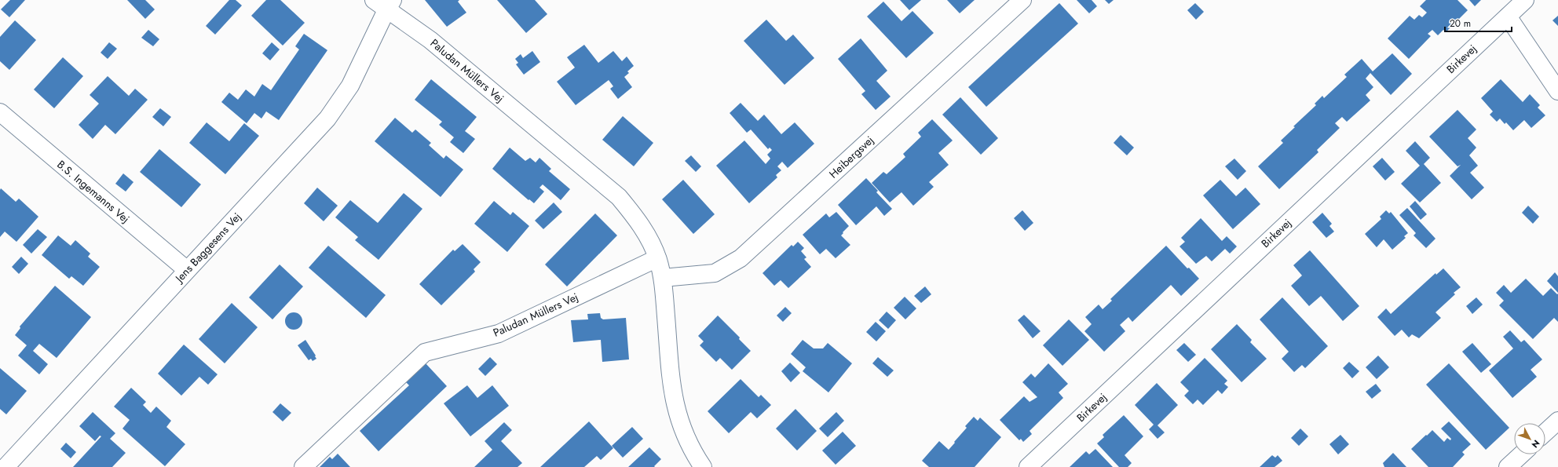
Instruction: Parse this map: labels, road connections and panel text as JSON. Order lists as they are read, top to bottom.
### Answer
{
  "streets": {
    "street": [
      "Birkevej",
      "Paludan Müllers Vej",
      "Heibergsvej",
      "B.S. Ingemanns Vej",
      "Jens Baggesens Vej"
    ]
  },
  "crossings": [
    ["Paludan Müllers Vej", "Heibergsvej"],
    ["Paludan Müllers Vej", "Jens Baggesens Vej"],
    ["B.S. Ingemanns Vej", "Jens Baggesens Vej"]
  ],
  "scale_bar": "20 m",
  "north": "bottom right"
}
